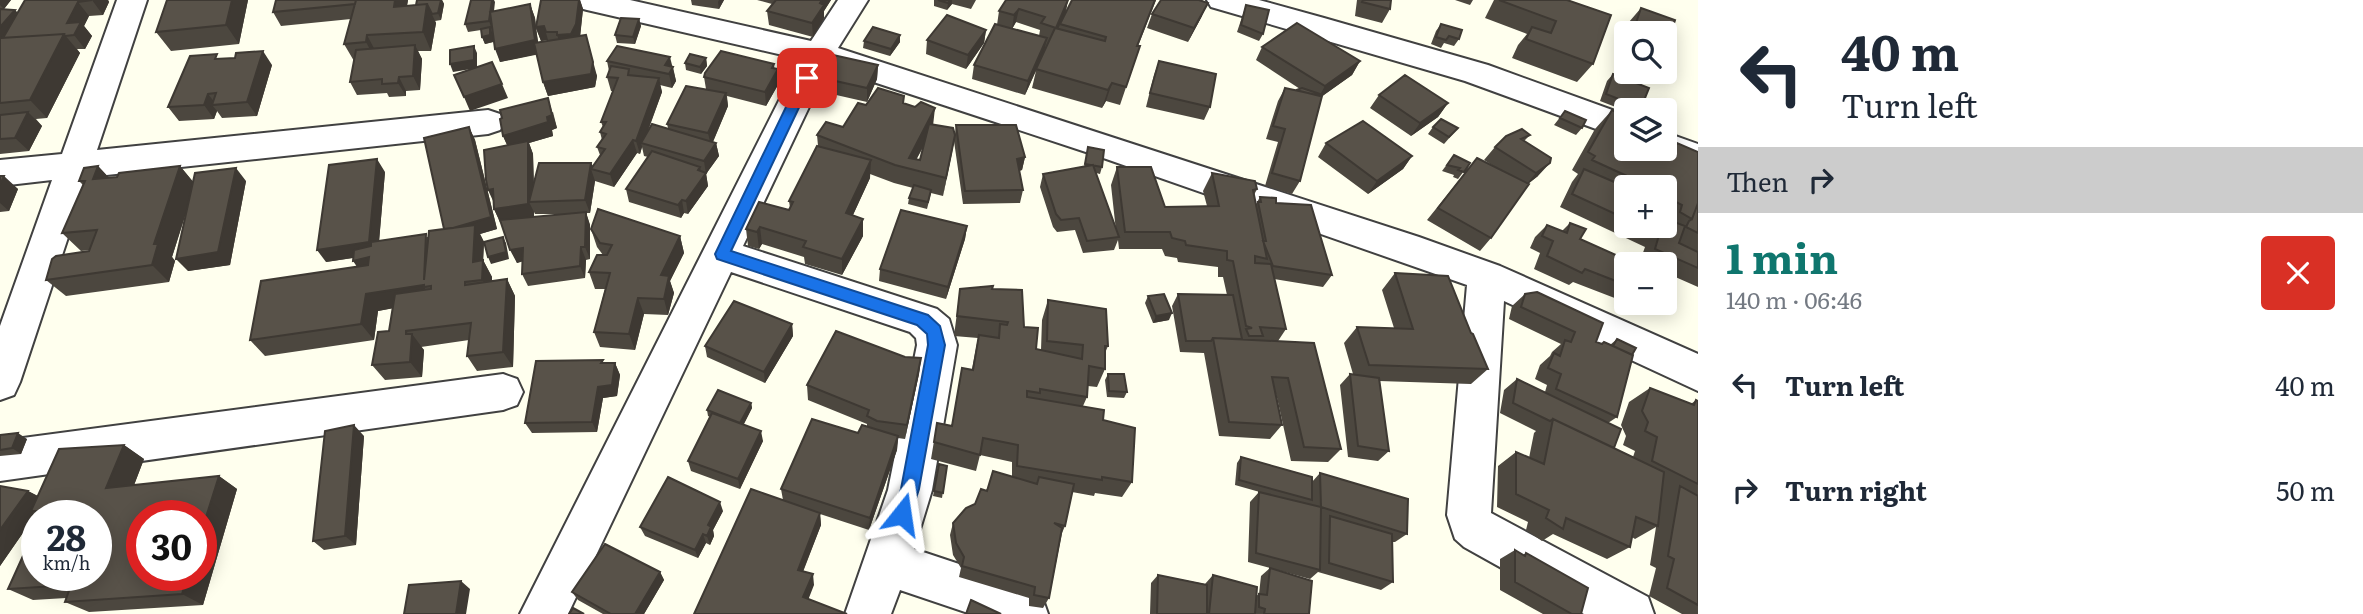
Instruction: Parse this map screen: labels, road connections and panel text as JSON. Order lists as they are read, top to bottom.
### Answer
{
  "page": {
    "turn": ["40 m", "Turn left"],
    "map_buttons": ["+", "−"],
    "then": "Then",
    "heading": ["1 min", "140 m · 06:46"],
    "list": [
      {
        "name": "Turn left",
        "value": "40 m"
      },
      {
        "name": "Turn right",
        "value": "50 m"
      }
    ],
    "speed": "28 km/h",
    "limit": "30"
  }
}
